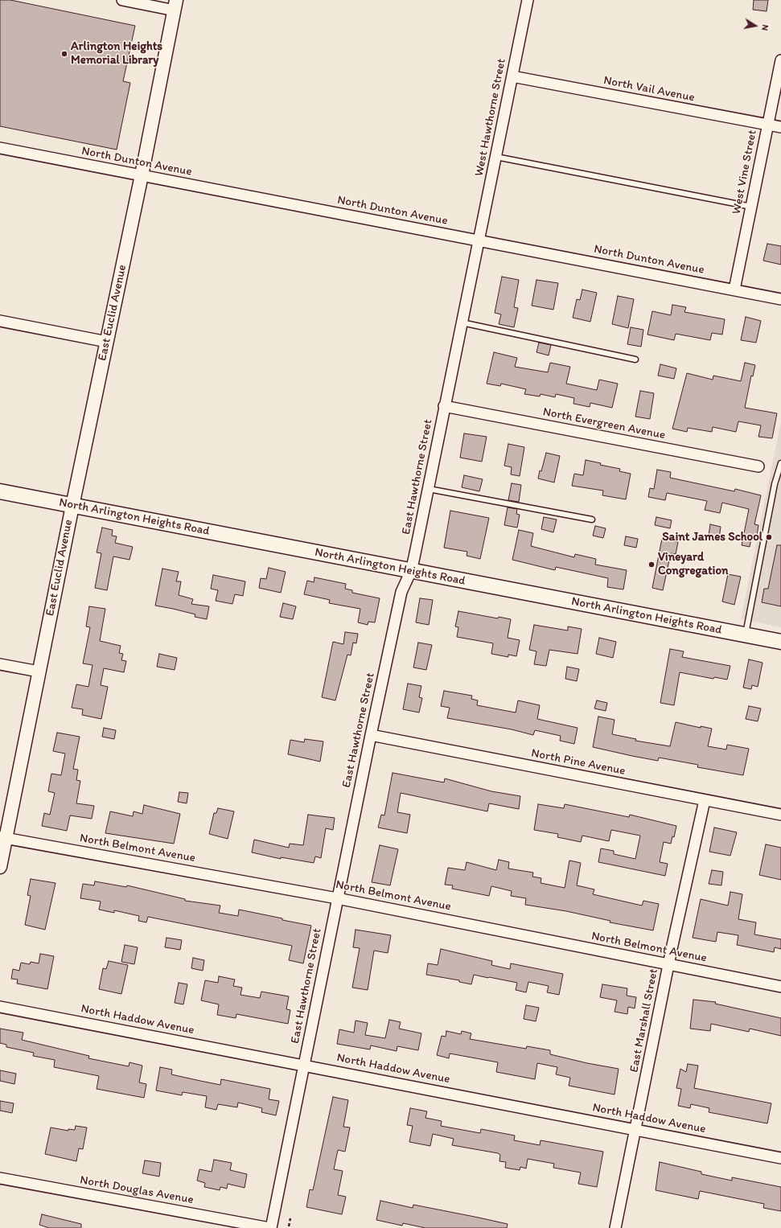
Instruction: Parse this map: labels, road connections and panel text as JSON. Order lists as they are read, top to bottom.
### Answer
{
  "streets": {
    "main road": ["North Arlington Heights Road"],
    "street": [
      "North Vail Avenue",
      "West Hawthorne Street",
      "North Dunton Avenue",
      "West Vine Street",
      "East Euclid Avenue",
      "North Evergreen Avenue",
      "East Hawthorne Street",
      "North Pine Avenue",
      "North Belmont Avenue",
      "North Haddow Avenue",
      "East Marshall Street",
      "North Douglas Avenue"
    ]
  },
  "crossings": [
    ["North Vail Avenue", "West Hawthorne Street"],
    ["North Vail Avenue", "West Vine Street"],
    ["West Hawthorne Street", "North Dunton Avenue"],
    ["West Hawthorne Street", "East Hawthorne Street"],
    ["North Dunton Avenue", "West Vine Street"],
    ["North Dunton Avenue", "East Euclid Avenue"],
    ["North Dunton Avenue", "East Hawthorne Street"],
    ["East Euclid Avenue", "North Arlington Heights Road"],
    ["East Euclid Avenue", "North Belmont Avenue"],
    ["North Evergreen Avenue", "East Hawthorne Street"],
    ["East Hawthorne Street", "North Arlington Heights Road"],
    ["East Hawthorne Street", "North Pine Avenue"],
    ["East Hawthorne Street", "North Belmont Avenue"],
    ["East Hawthorne Street", "North Haddow Avenue"],
    ["East Hawthorne Street", "North Douglas Avenue"],
    ["North Pine Avenue", "East Marshall Street"],
    ["North Belmont Avenue", "East Marshall Street"],
    ["North Haddow Avenue", "East Marshall Street"]
  ],
  "places": ["Arlington Heights Memorial Library", "Saint James School", "Vineyard Congregation"],
  "north": "right"
}
